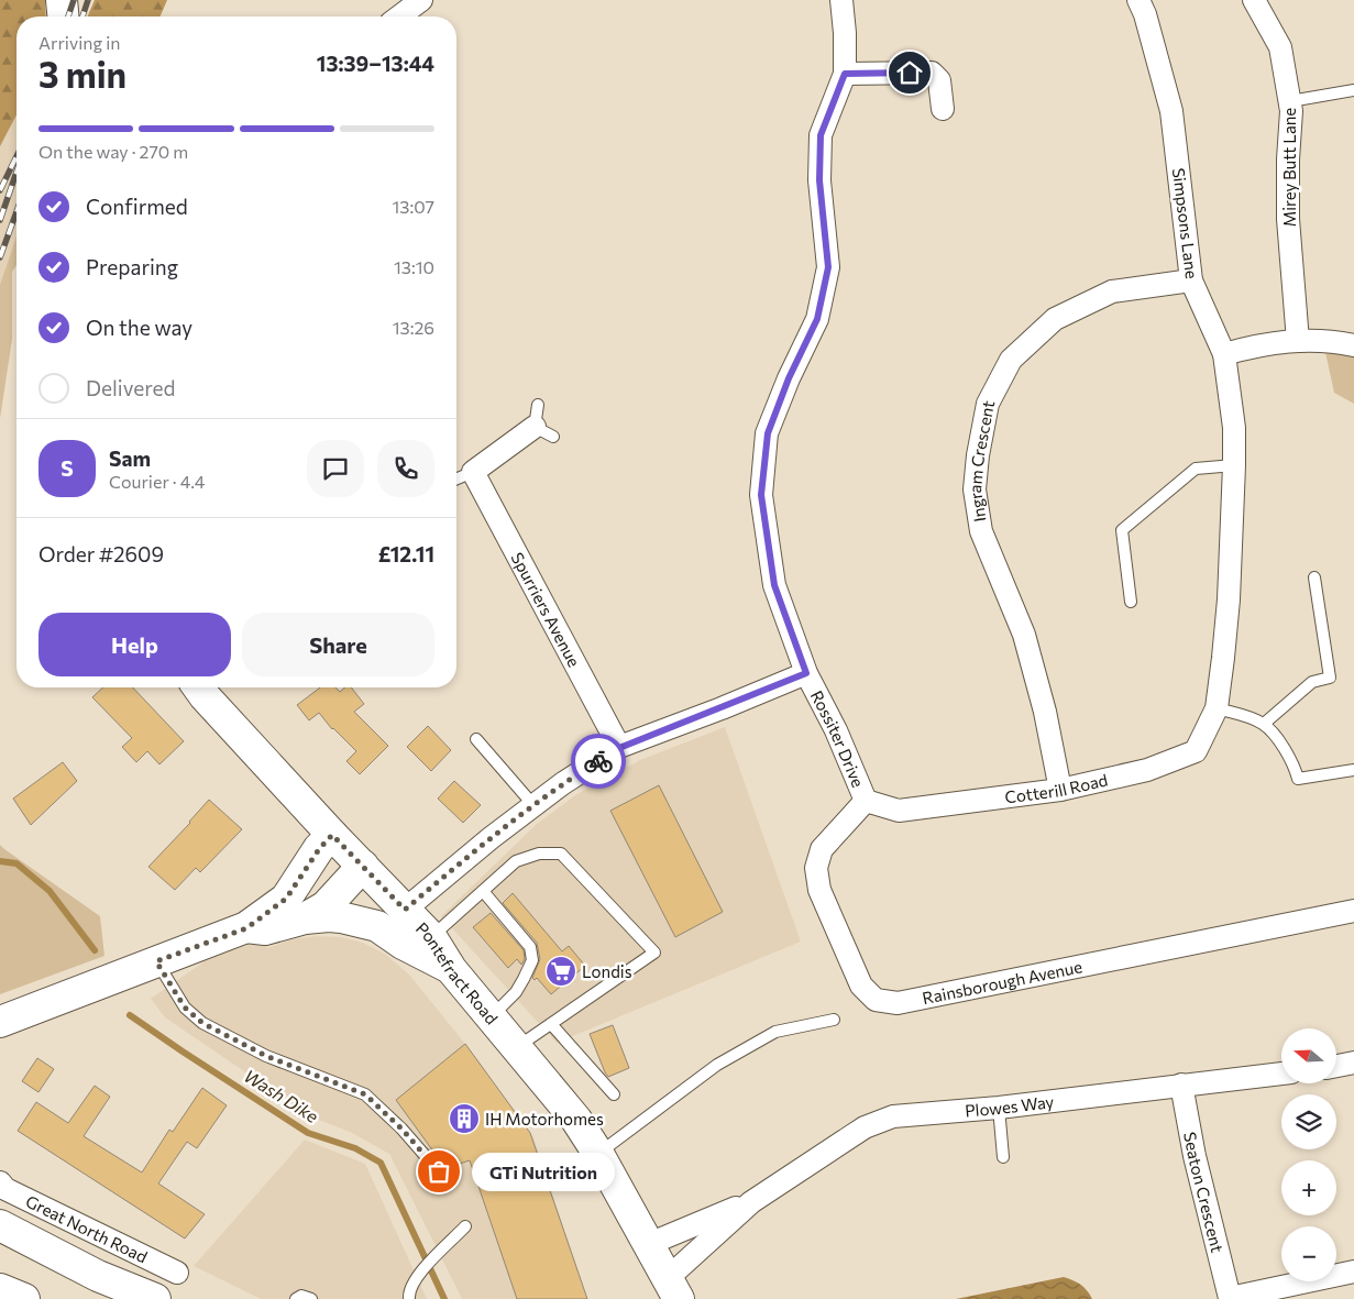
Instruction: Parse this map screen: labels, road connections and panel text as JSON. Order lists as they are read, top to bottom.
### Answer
{
  "streets": {
    "main road": ["Pontefract Road"],
    "street": [
      "Mirey Butt Lane",
      "Simpsons Lane",
      "Ingram Crescent",
      "Spurriers Avenue",
      "Rossiter Drive",
      "Cotterill Road",
      "Rainsborough Avenue",
      "Plowes Way",
      "Seaton Crescent",
      "Great North Road"
    ]
  },
  "crossings": [
    ["Simpsons Lane", "Ingram Crescent"],
    ["Simpsons Lane", "Cotterill Road"],
    ["Ingram Crescent", "Cotterill Road"],
    ["Rossiter Drive", "Cotterill Road"],
    ["Rossiter Drive", "Rainsborough Avenue"],
    ["Cotterill Road", "Rainsborough Avenue"],
    ["Pontefract Road", "Plowes Way"],
    ["Plowes Way", "Seaton Crescent"]
  ],
  "water": ["Wash Dike"],
  "places": {
    "supermarket": ["Londis"],
    "building": ["IH Motorhomes"],
    "other": ["GTi Nutrition"]
  },
  "north": "left",
  "page": {
    "heading": ["3 min", "Arriving in", "13:39–13:44"],
    "panel": [
      "Sam",
      "Courier · 4.4",
      "Order #2609",
      "£12.11"
    ],
    "bar": "On the way · 270 m",
    "list": [
      ["Confirmed", "13:07"],
      ["Preparing", "13:10"],
      ["On the way", "13:26"],
      "Delivered"
    ],
    "round": "S",
    "buttons": ["Help", "Share"],
    "map_buttons": ["+", "−"],
    "bubble": "GTi Nutrition"
  }
}
